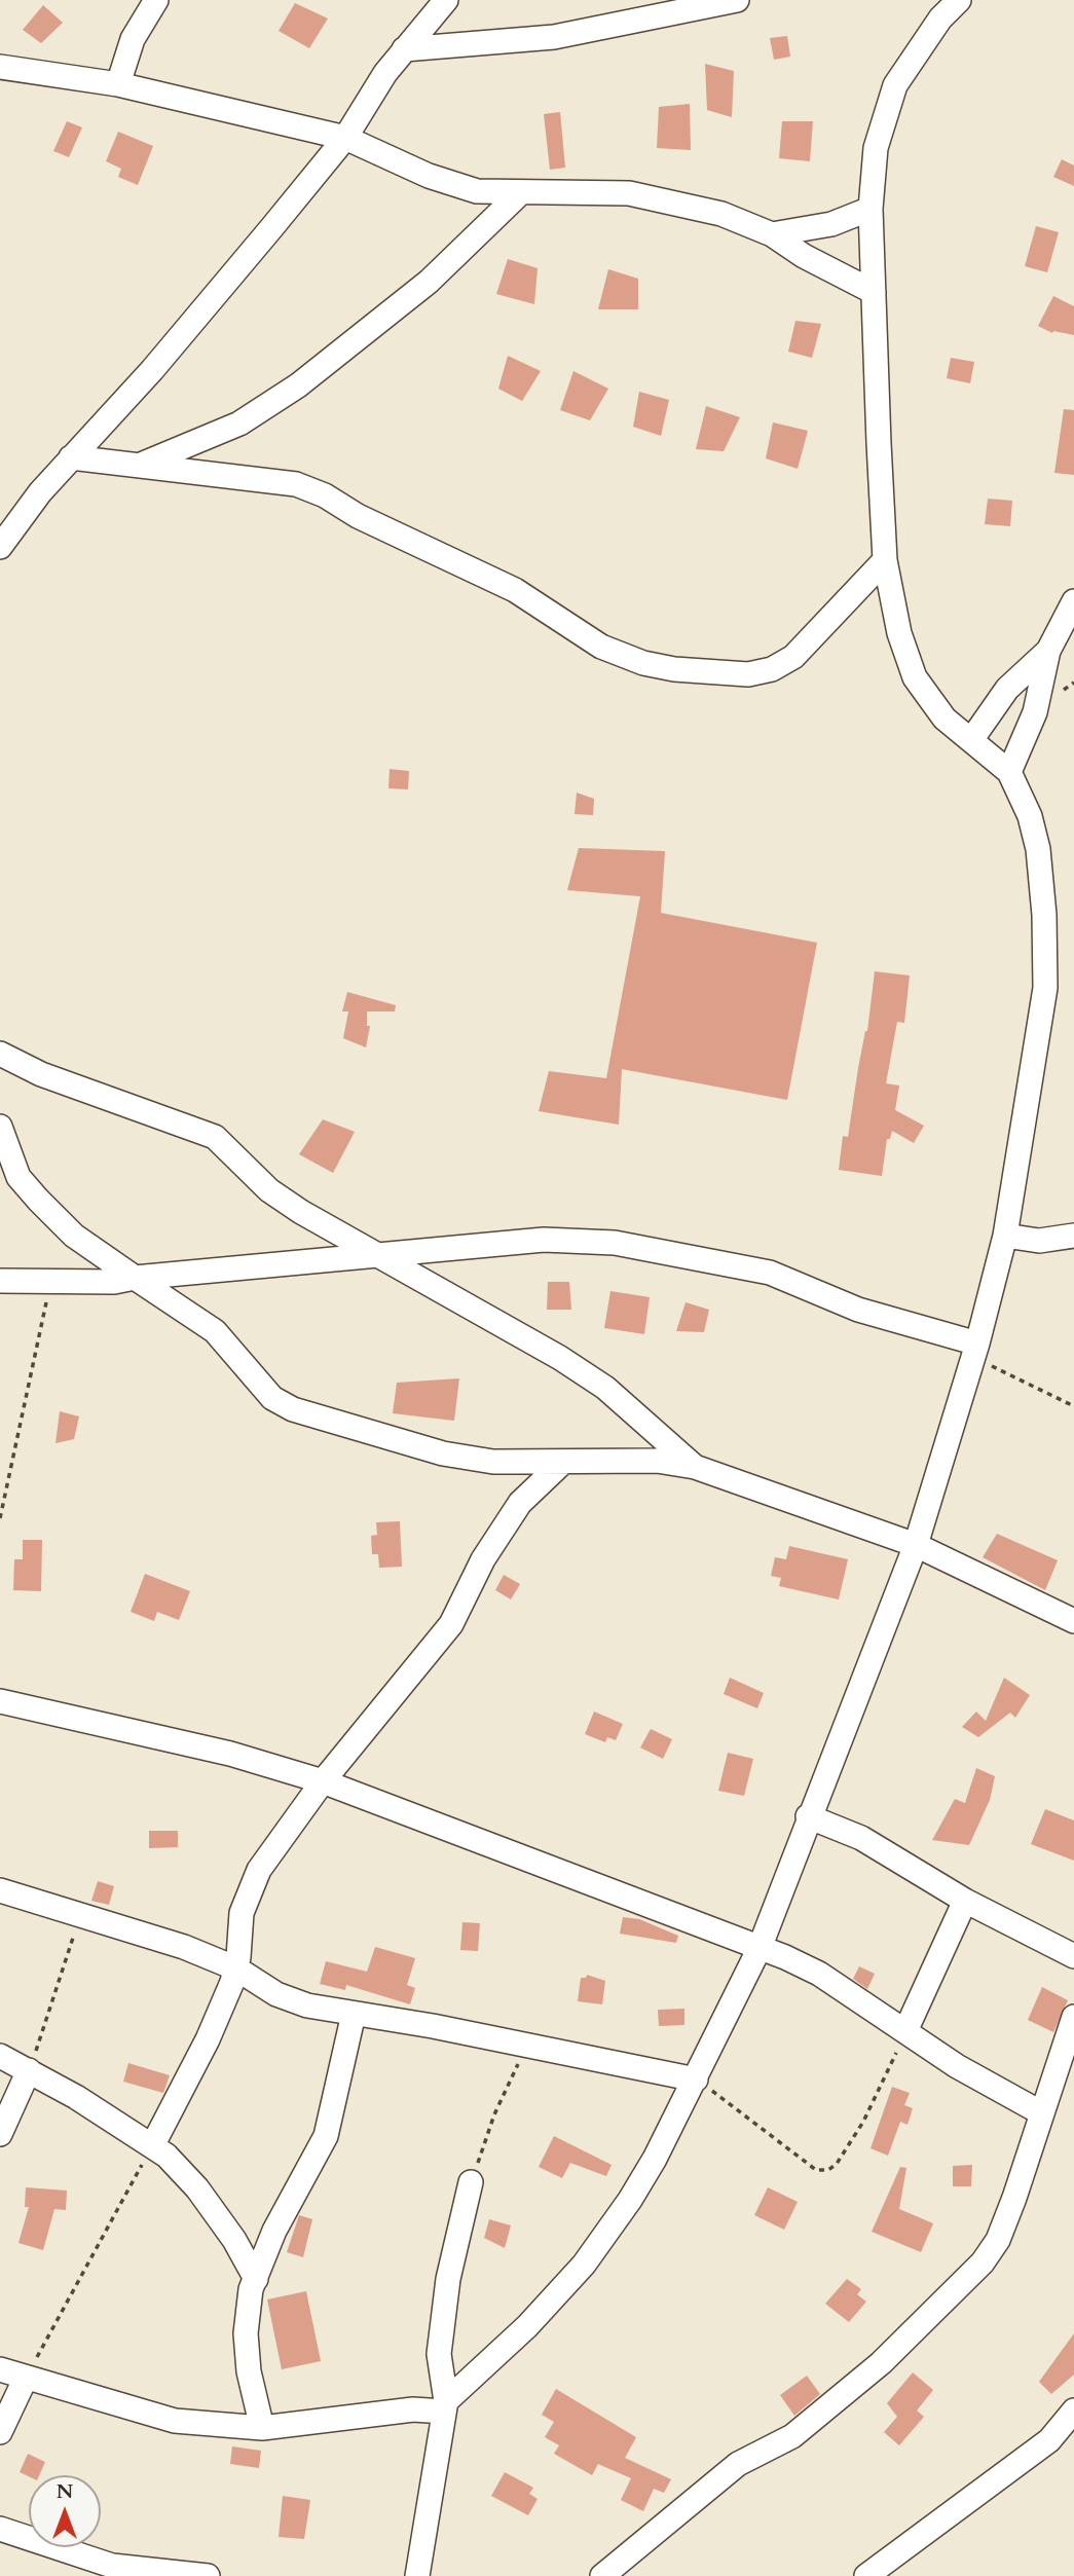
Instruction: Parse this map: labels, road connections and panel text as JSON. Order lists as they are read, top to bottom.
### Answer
{
  "north": "top"
}
